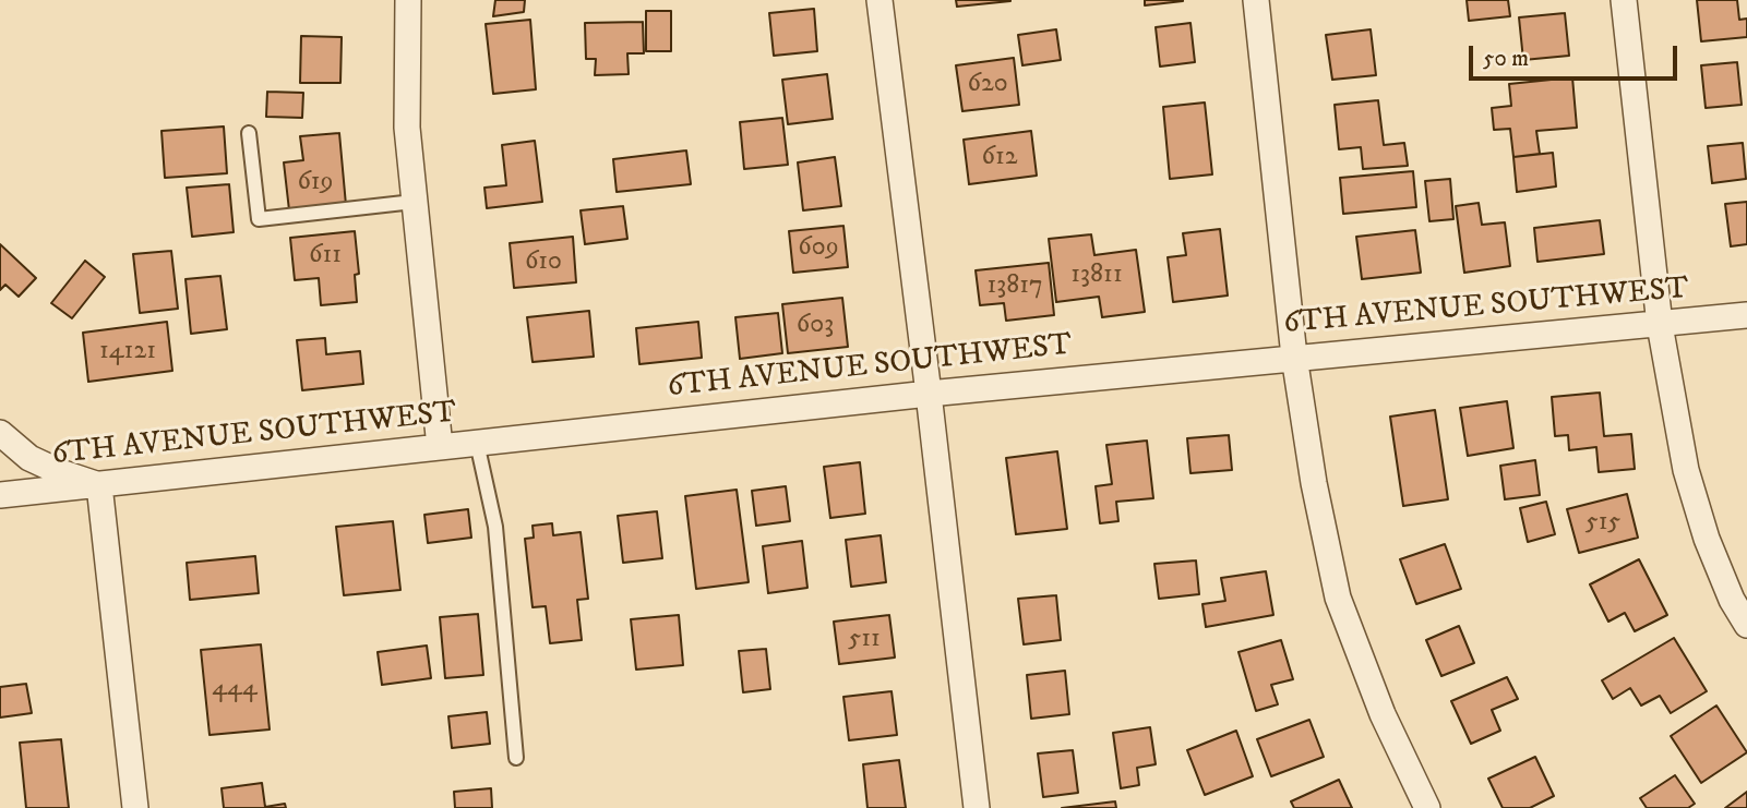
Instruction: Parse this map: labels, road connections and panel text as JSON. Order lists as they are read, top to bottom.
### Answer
{
  "streets": {
    "street": ["6TH AVENUE SOUTHWEST"]
  },
  "house_numbers": [
    "620",
    "612",
    "619",
    "609",
    "611",
    "610",
    "13811",
    "13817",
    "603",
    "14121",
    "515",
    "511",
    "444"
  ],
  "scale_bar": "50 m"
}
